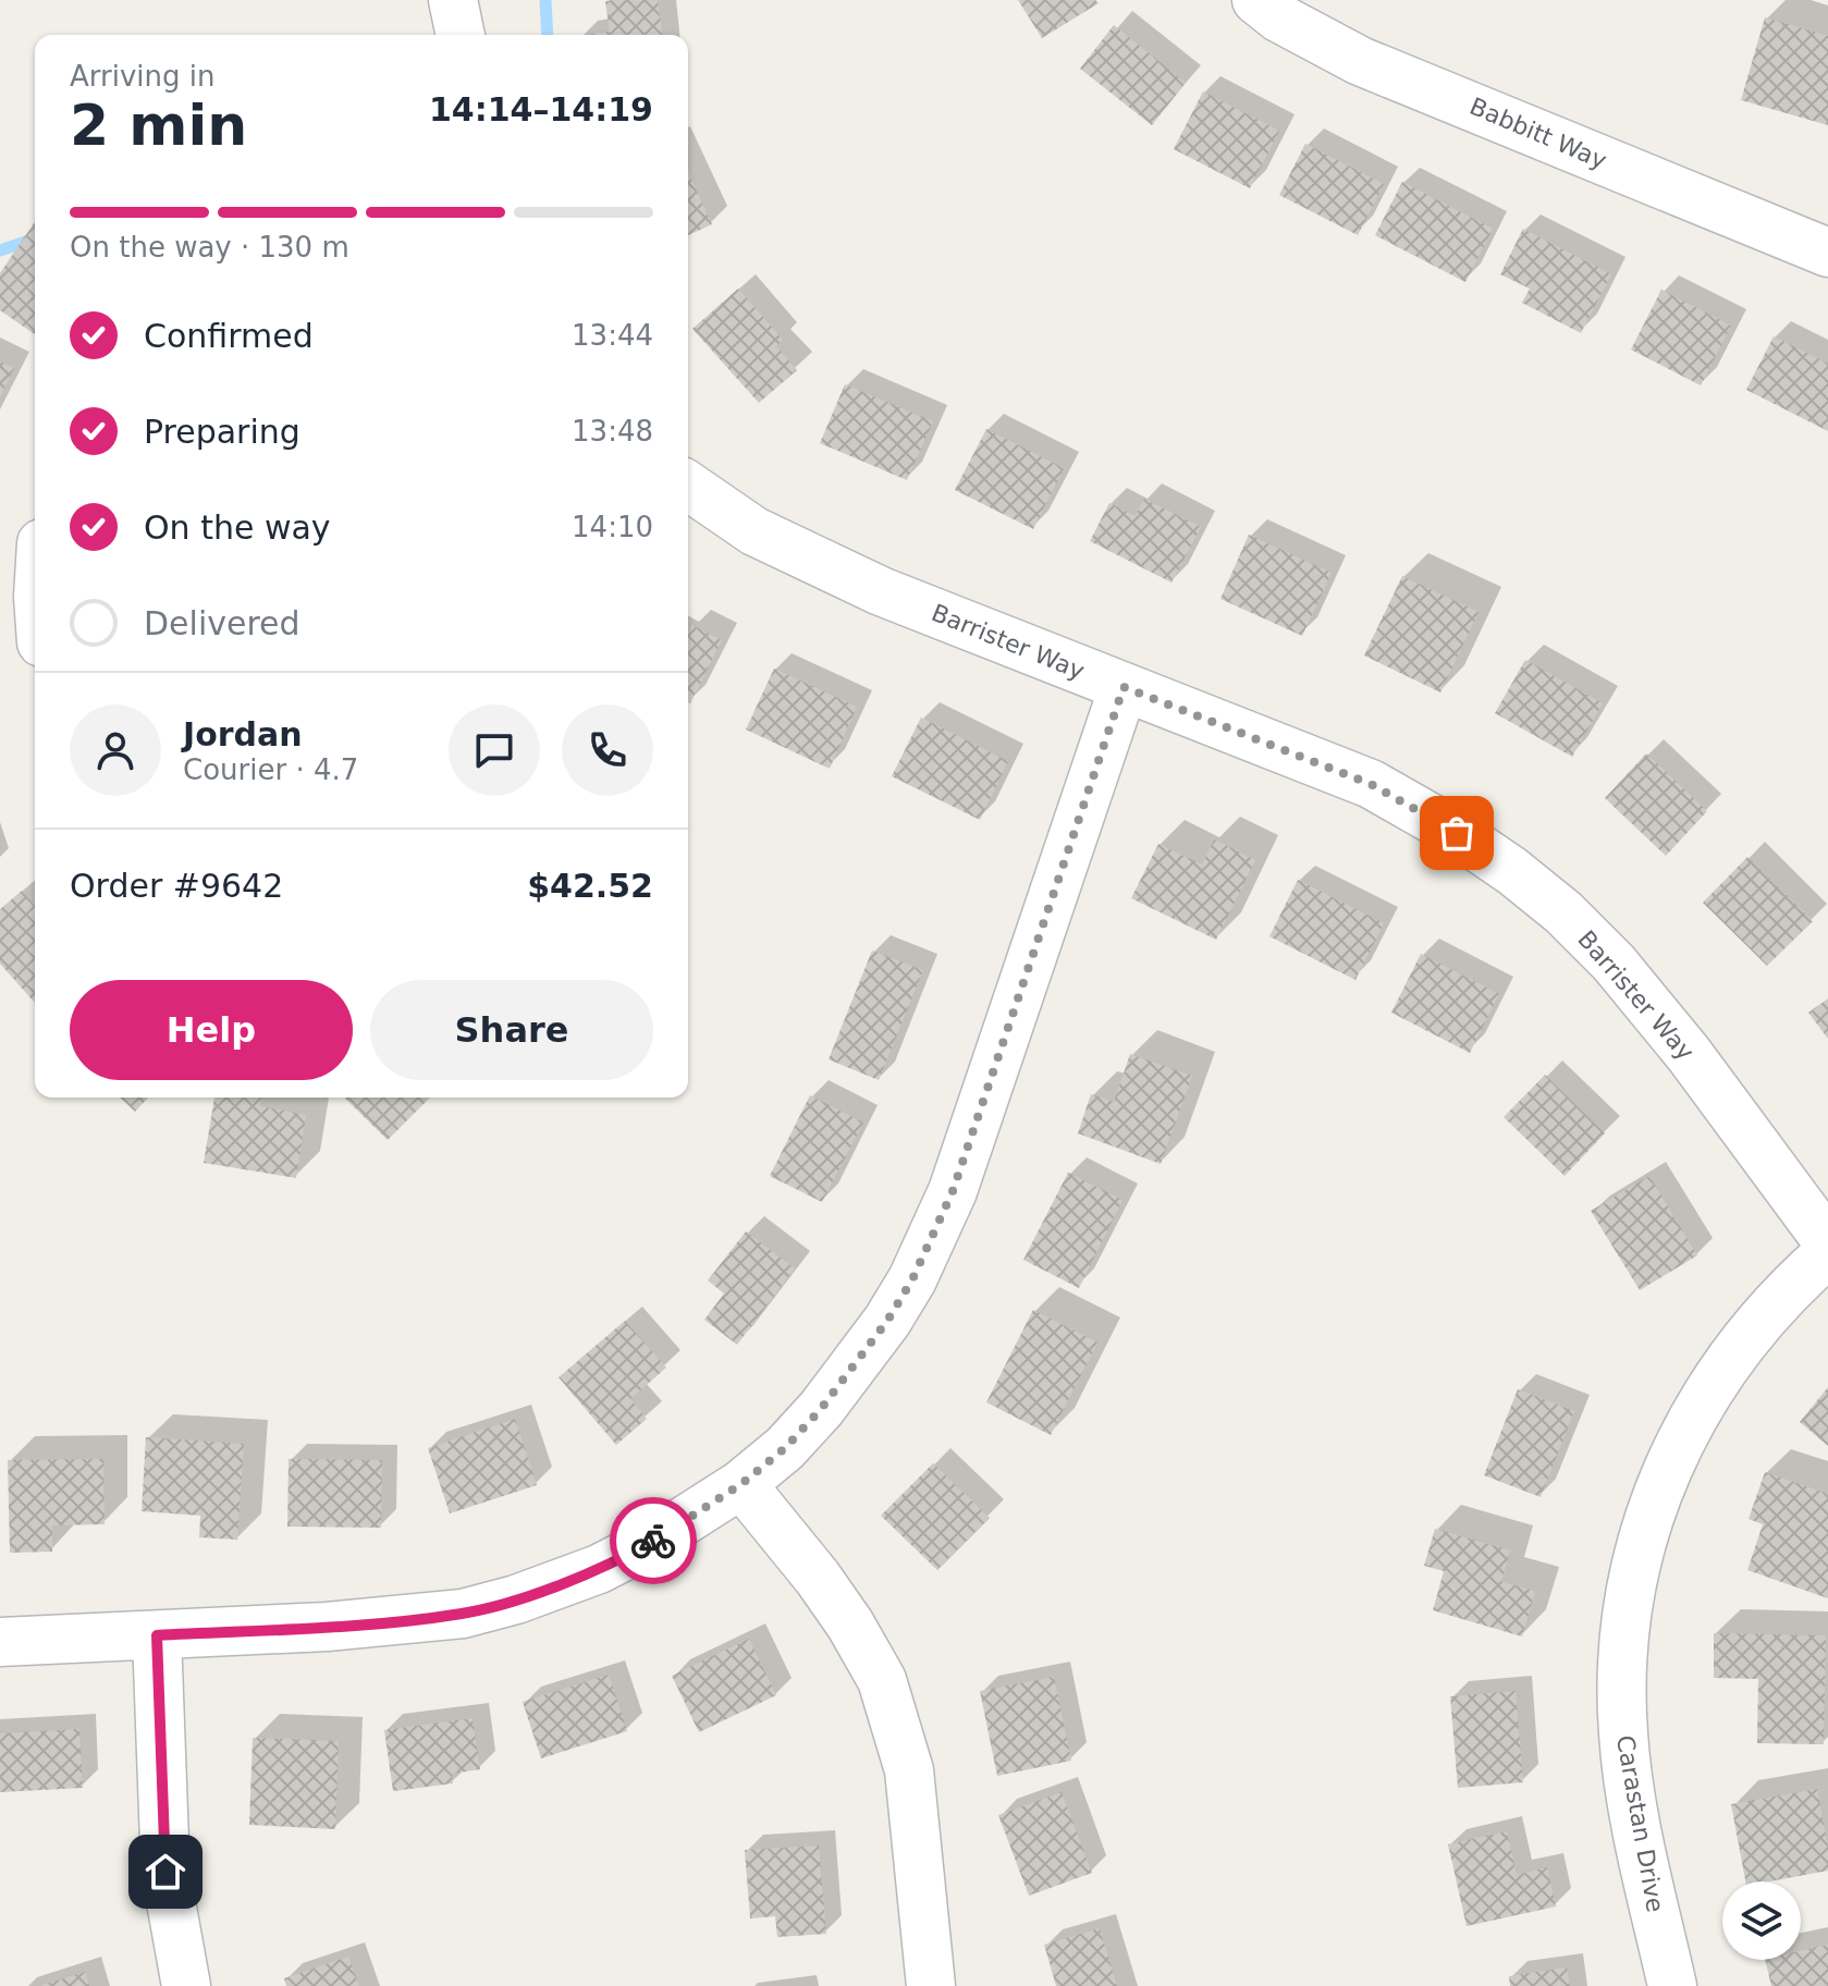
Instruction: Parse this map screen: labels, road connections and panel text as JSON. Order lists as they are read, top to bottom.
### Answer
{
  "streets": {
    "street": ["Babbitt Way", "Barrister Way", "Carastan Drive"]
  },
  "page": {
    "heading": ["2 min", "Arriving in", "14:14–14:19"],
    "panel": [
      "Jordan",
      "Courier · 4.7",
      "Order #9642",
      "$42.52"
    ],
    "bar": "On the way · 130 m",
    "list": [
      ["Confirmed", "13:44"],
      ["Preparing", "13:48"],
      ["On the way", "14:10"],
      "Delivered"
    ],
    "buttons": ["Help", "Share"]
  }
}
